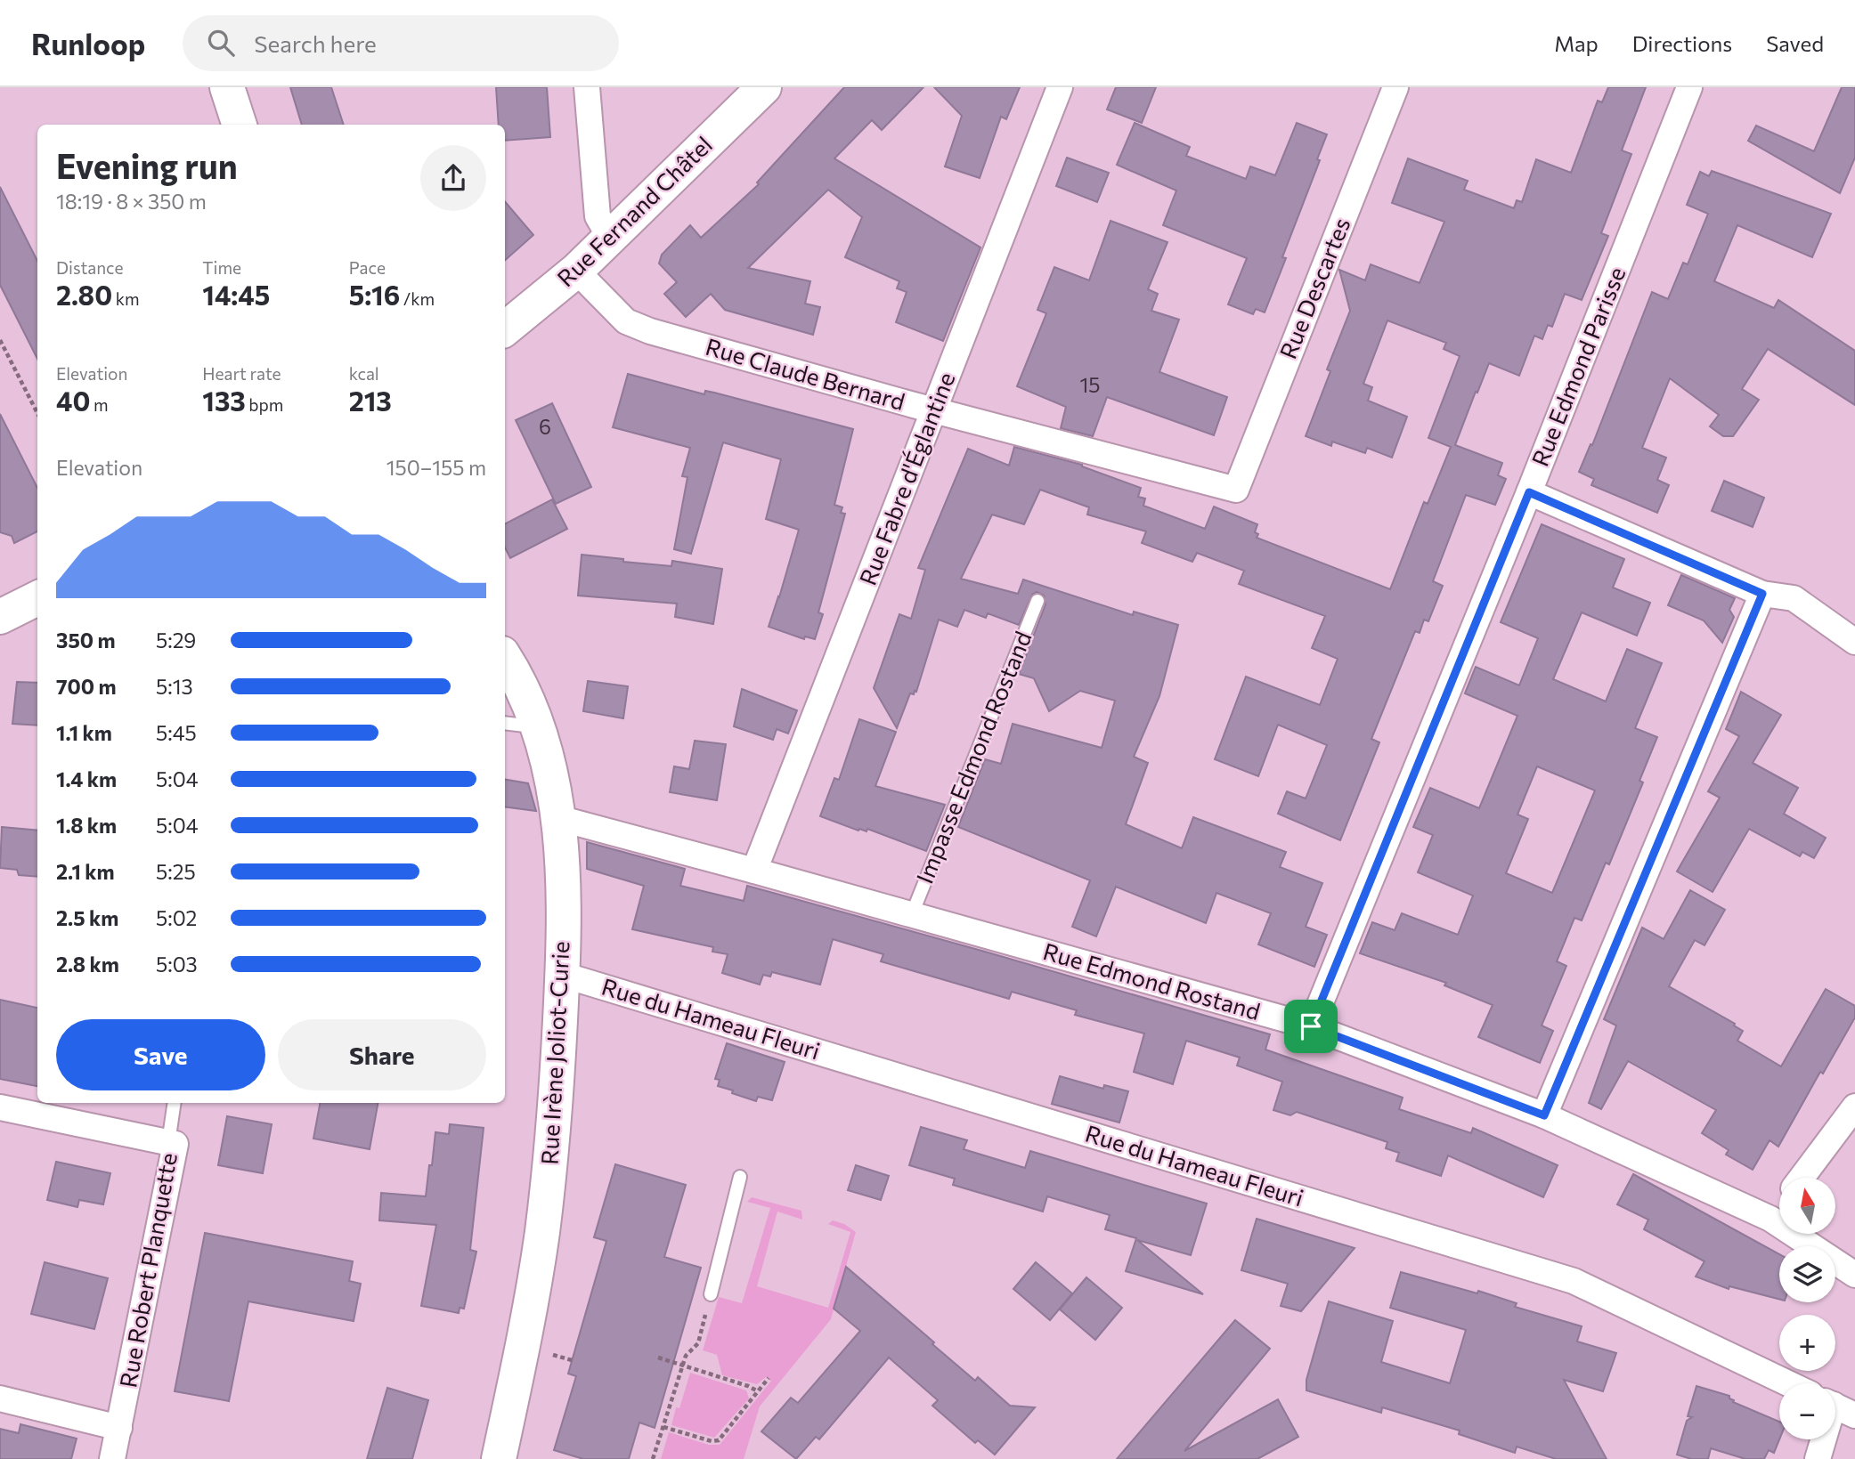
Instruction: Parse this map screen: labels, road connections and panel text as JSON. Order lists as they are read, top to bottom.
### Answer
{
  "streets": {
    "street": [
      "Rue Fernand Châtel",
      "Rue Descartes",
      "Rue Edmond Parisse",
      "Rue Claude Bernard",
      "Rue Fabre d'Églantine",
      "Rue Edmond Rostand",
      "Rue du Hameau Fleuri",
      "Rue Irène Joliot-Curie",
      "Rue Robert Planquette"
    ],
    "lane": ["Impasse Edmond Rostand"]
  },
  "crossings": [
    ["Rue Fernand Châtel", "Rue Claude Bernard"],
    ["Rue Descartes", "Rue Claude Bernard"],
    ["Rue Edmond Parisse", "Rue Edmond Rostand"],
    ["Rue Claude Bernard", "Rue Fabre d'Églantine"],
    ["Rue Fabre d'Églantine", "Rue Edmond Rostand"],
    ["Impasse Edmond Rostand", "Rue Edmond Rostand"],
    ["Rue Edmond Rostand", "Rue Irène Joliot-Curie"],
    ["Rue du Hameau Fleuri", "Rue Irène Joliot-Curie"]
  ],
  "house_numbers": ["15", "6"],
  "north": "top",
  "page": {
    "header": "Runloop",
    "search": "Search here",
    "nav": ["Map", "Directions", "Saved"],
    "heading": ["Evening run", "18:19 · 8 × 350 m"],
    "stats": [
      ["Distance", "2.80 km"],
      ["Time", "14:45"],
      ["Pace", "5:16 /km"],
      ["Elevation", "40 m"],
      ["Heart rate", "133 bpm"],
      ["kcal", "213"]
    ],
    "chart": ["Elevation", "150–155 m"],
    "list": [
      {
        "name": "350 m",
        "note": "5:29"
      },
      {
        "name": "700 m",
        "note": "5:13"
      },
      {
        "name": "1.1 km",
        "note": "5:45"
      },
      {
        "name": "1.4 km",
        "note": "5:04"
      },
      {
        "name": "1.8 km",
        "note": "5:04"
      },
      {
        "name": "2.1 km",
        "note": "5:25"
      },
      {
        "name": "2.5 km",
        "note": "5:02"
      },
      {
        "name": "2.8 km",
        "note": "5:03"
      }
    ],
    "buttons": ["Save", "Share"],
    "map_buttons": ["+", "−"]
  }
}
